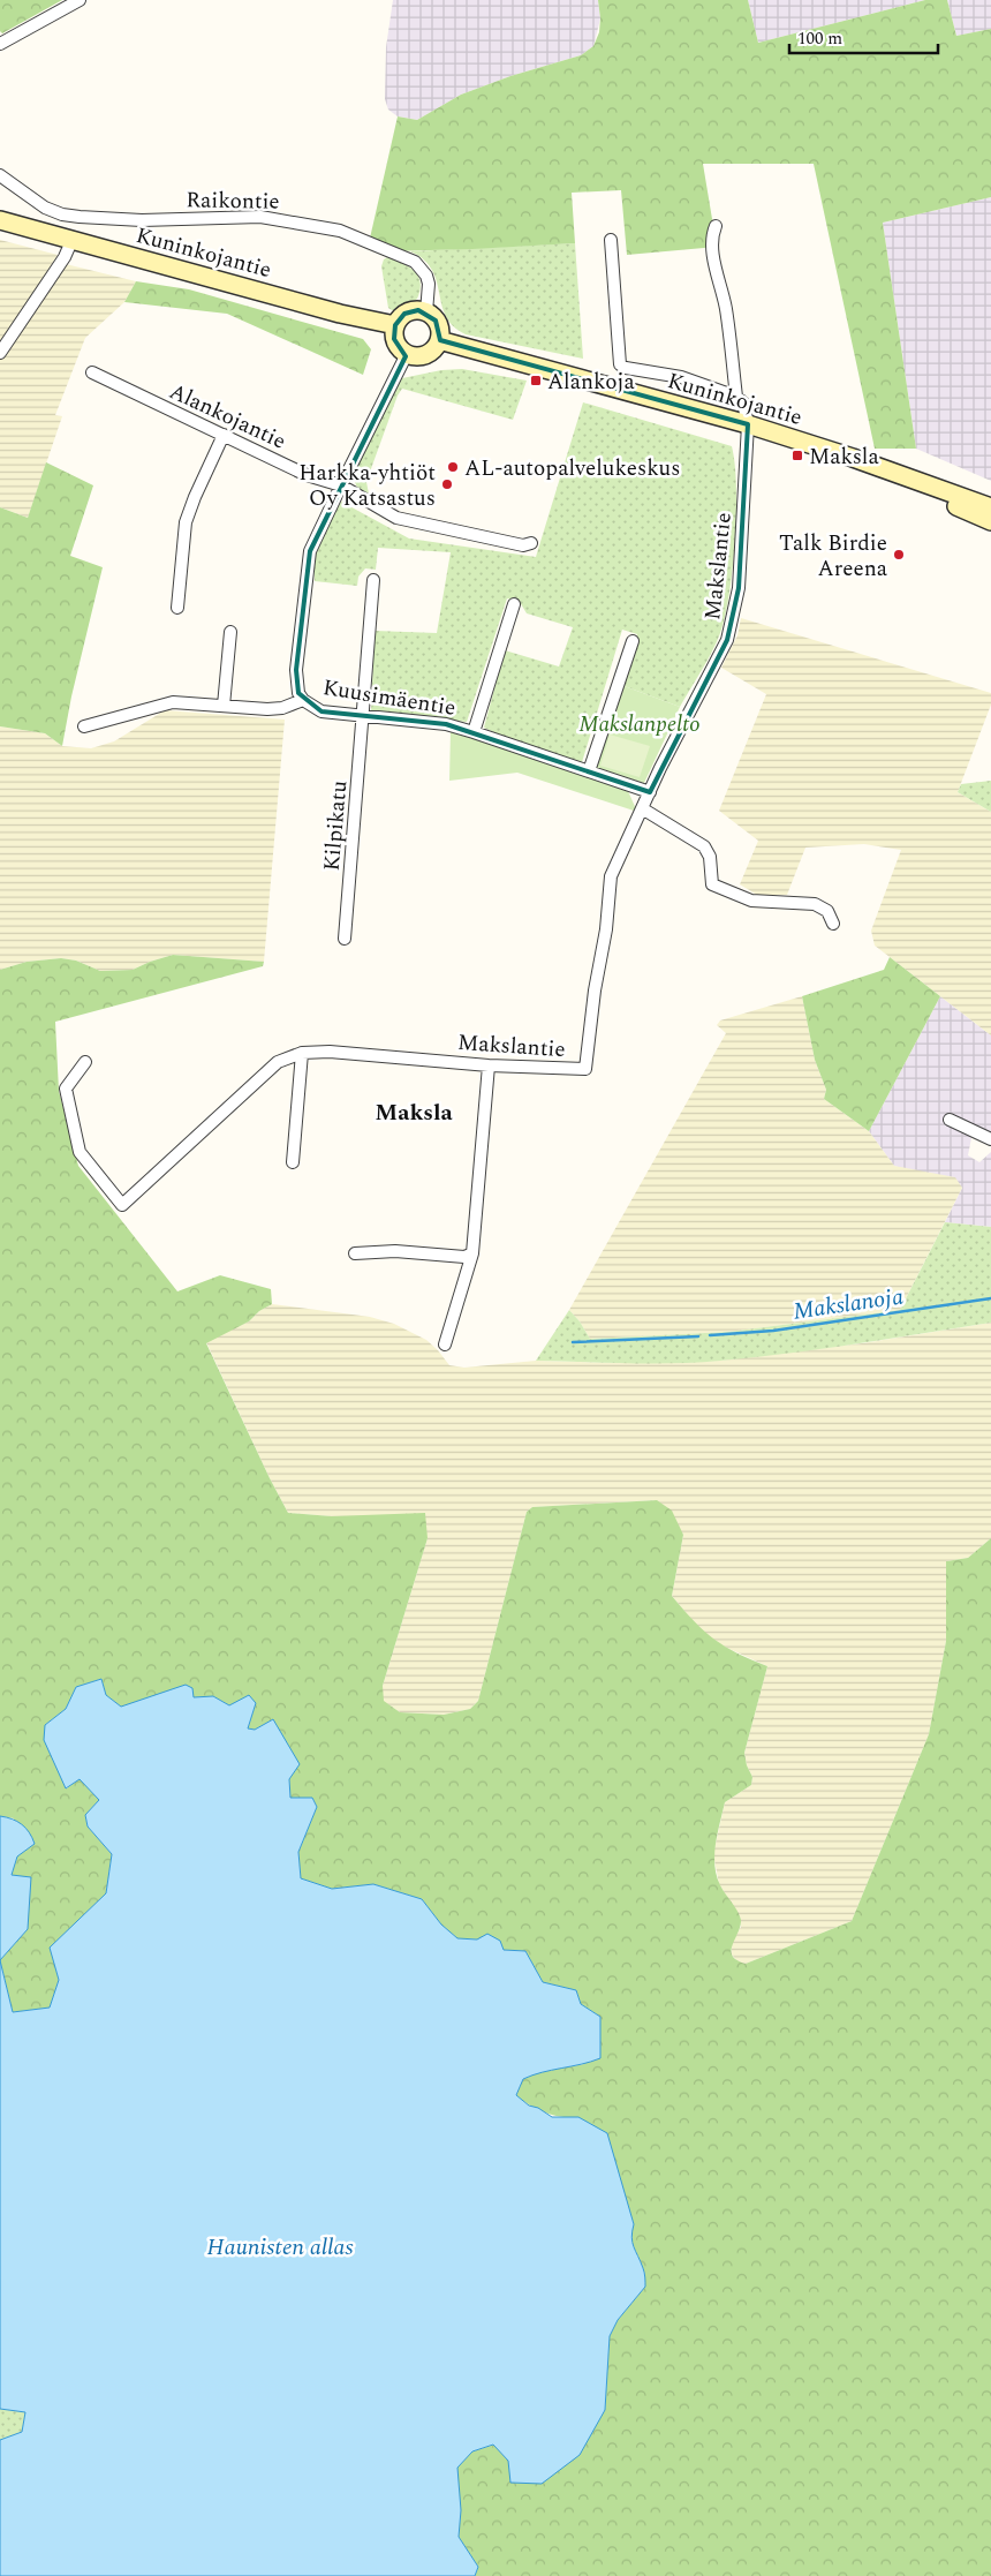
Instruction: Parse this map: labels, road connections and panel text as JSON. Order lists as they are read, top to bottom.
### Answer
{
  "streets": {
    "main road": ["Kuninkojantie"],
    "street": [
      "Raikontie",
      "Alankojantie",
      "Makslantie",
      "Kuusimäentie",
      "Kilpikatu"
    ]
  },
  "crossings": [
    ["Raikontie", "Kuninkojantie"],
    ["Kuninkojantie", "Makslantie"],
    ["Alankojantie", "Kuusimäentie"],
    ["Makslantie", "Kuusimäentie"],
    ["Kuusimäentie", "Kilpikatu"]
  ],
  "districts": ["Maksla"],
  "water": ["Makslanoja", "Haunisten allas"],
  "parks": ["Makslanpelto"],
  "places": {
    "transit": ["Alankoja", "Maksla"],
    "other": ["AL-autopalvelukeskus", "Harkka-yhtiöt Oy Katsastus", "Talk Birdie Areena"]
  },
  "scale_bar": "100 m"
}
